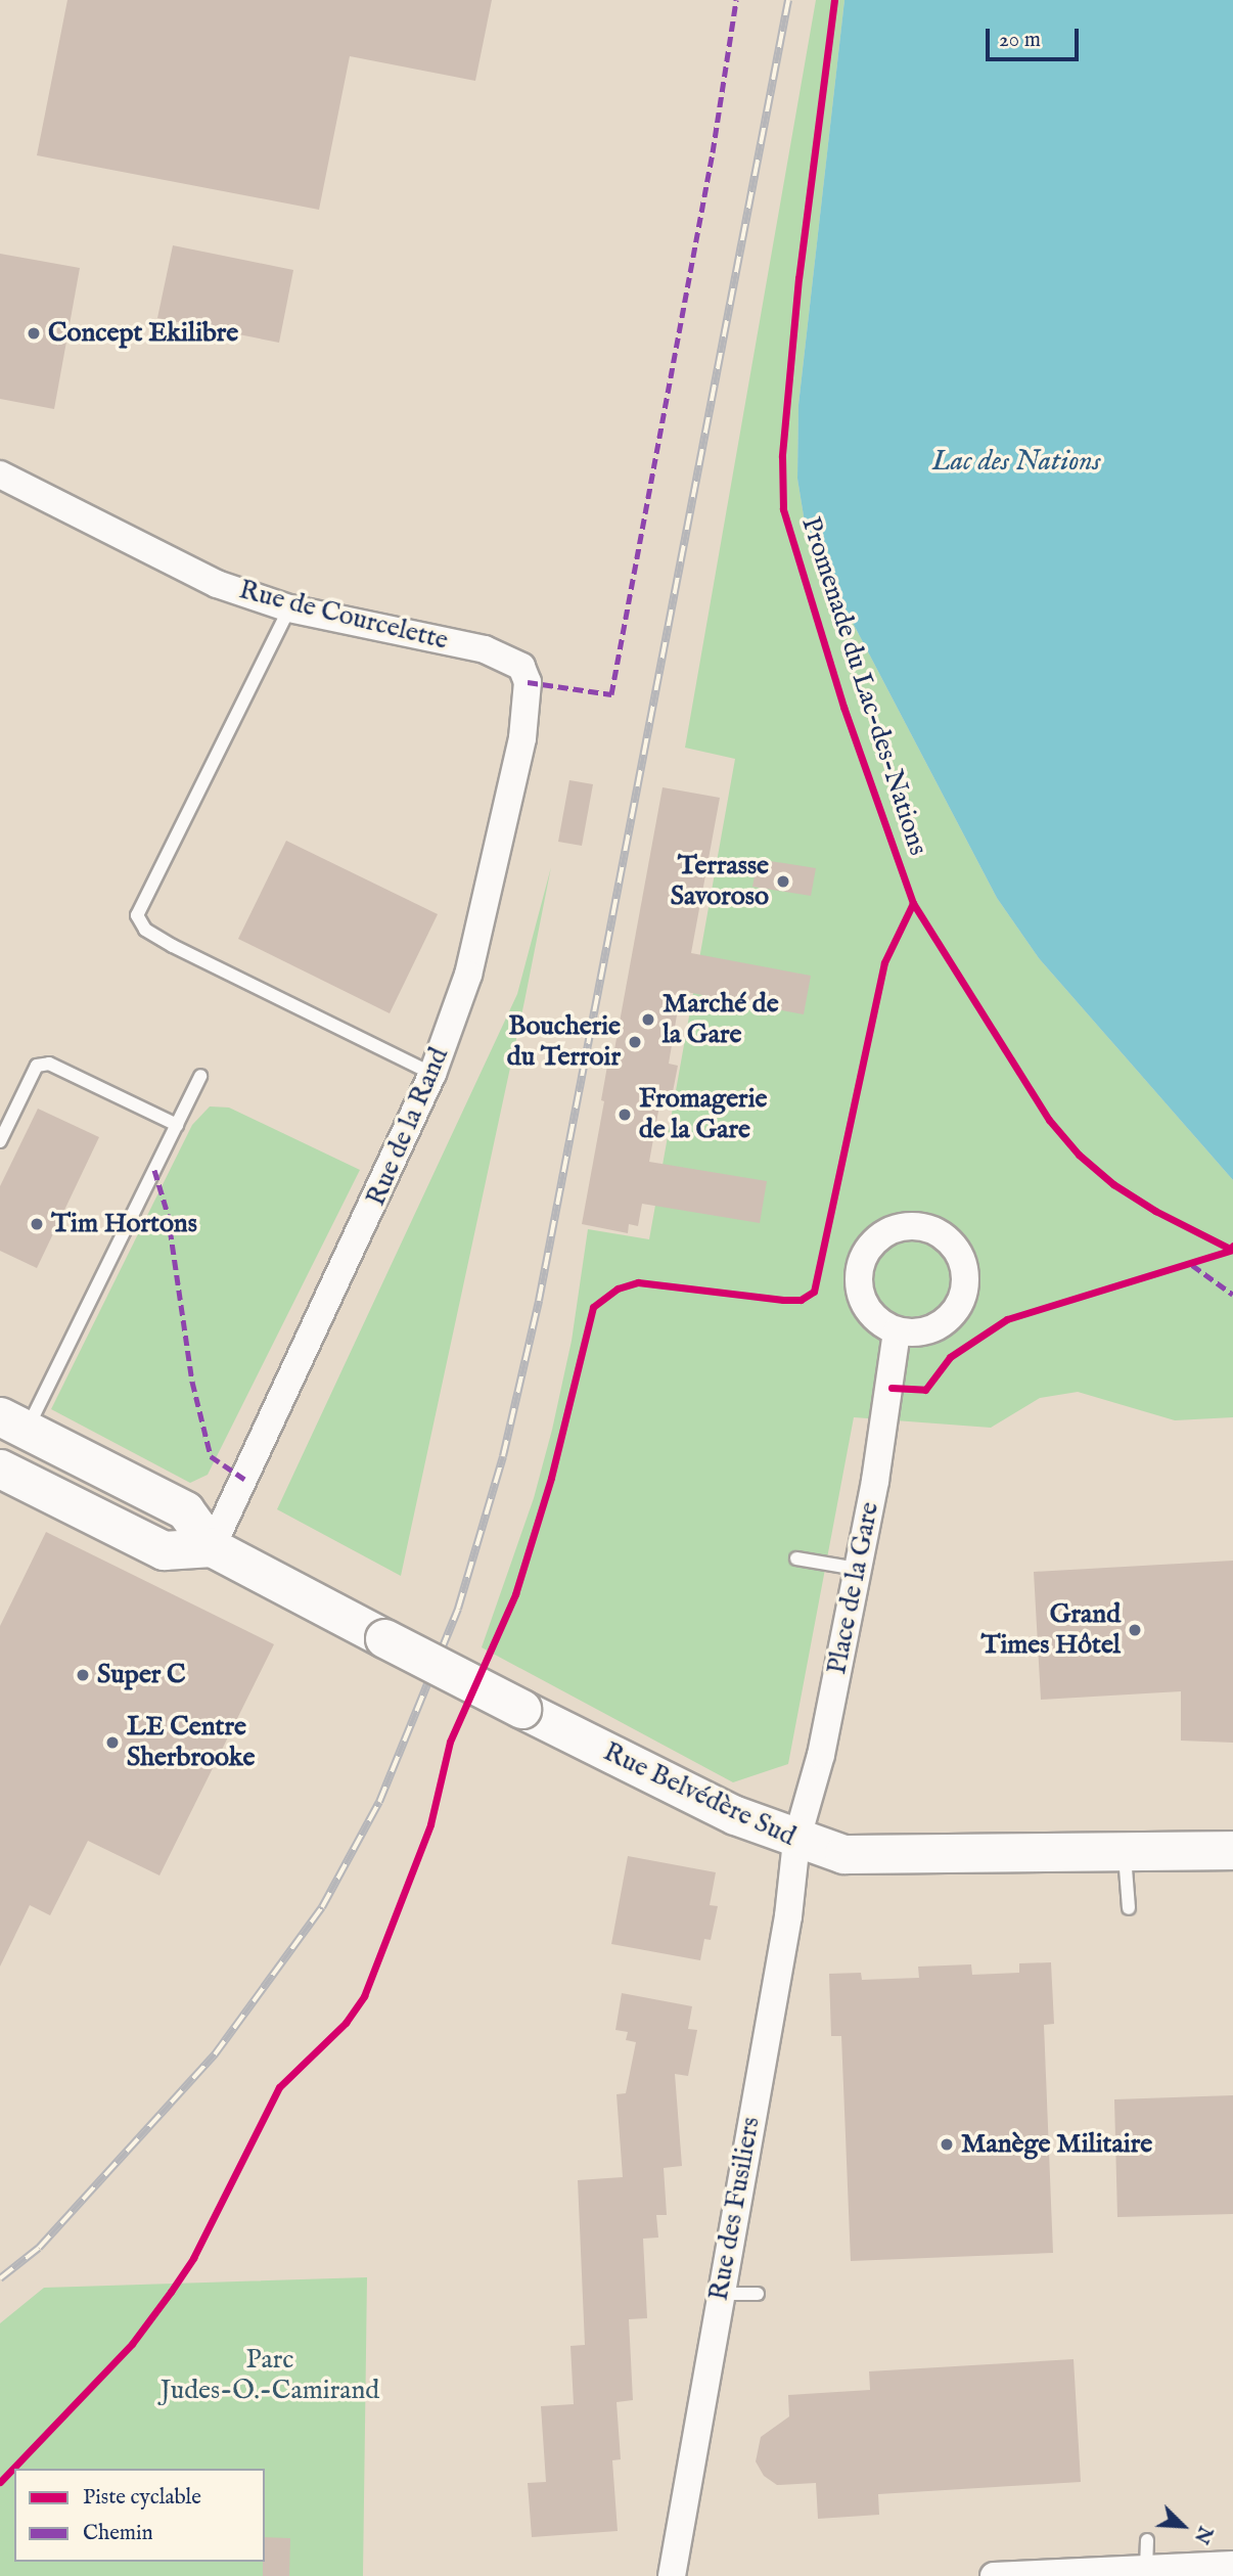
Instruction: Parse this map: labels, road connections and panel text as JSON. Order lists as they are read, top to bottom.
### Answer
{
  "streets": {
    "main road": ["Rue Belvédère Sud"],
    "street": [
      "Rue de Courcelette",
      "Rue de la Rand",
      "Place de la Gare",
      "Rue des Fusiliers"
    ],
    "cycle path": ["Promenade du Lac-des-Nations"]
  },
  "crossings": [
    ["Rue de Courcelette", "Rue de la Rand"],
    ["Rue de la Rand", "Rue Belvédère Sud"],
    ["Place de la Gare", "Rue Belvédère Sud"],
    ["Place de la Gare", "Rue des Fusiliers"],
    ["Rue Belvédère Sud", "Rue des Fusiliers"]
  ],
  "water": ["Lac des Nations"],
  "parks": ["Parc Judes-O.-Camirand"],
  "places": [
    "Concept Ekilibre",
    "Terrasse Savoroso",
    "Marché de la Gare",
    "Boucherie du Terroir",
    "Fromagerie de la Gare",
    "Tim Hortons",
    "Grand Times Hôtel",
    "Super C",
    "LE Centre Sherbrooke",
    "Manège Militaire"
  ],
  "legend": ["Piste cyclable", "Chemin"],
  "scale_bar": "20 m",
  "north": "bottom right"
}
